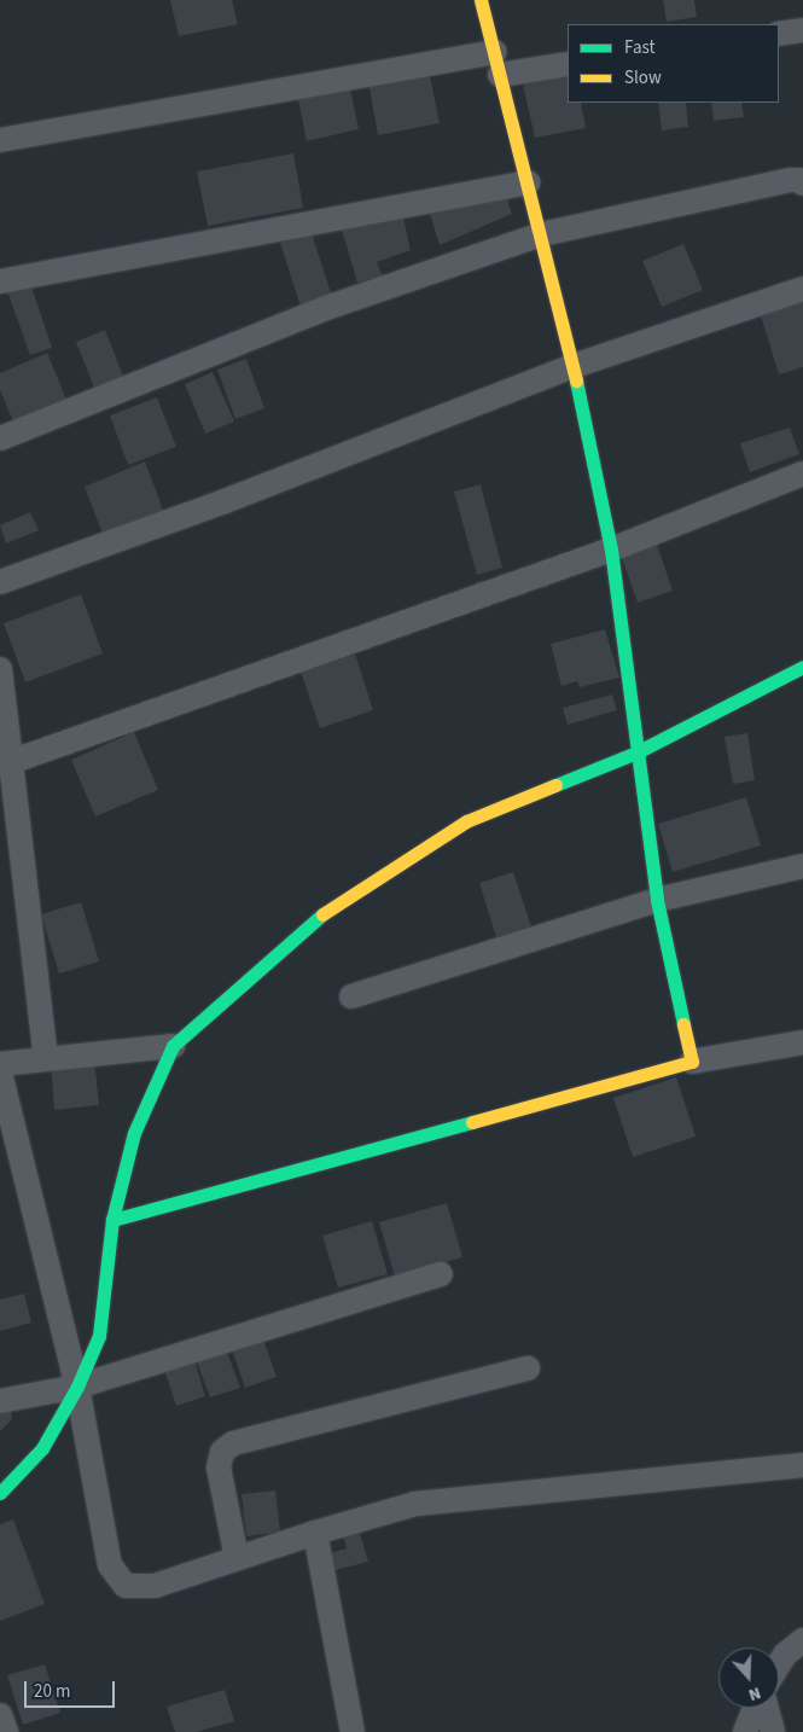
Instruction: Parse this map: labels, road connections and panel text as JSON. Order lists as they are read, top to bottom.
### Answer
{
  "legend": ["Fast", "Slow"],
  "scale_bar": "20 m",
  "north": "bottom"
}
